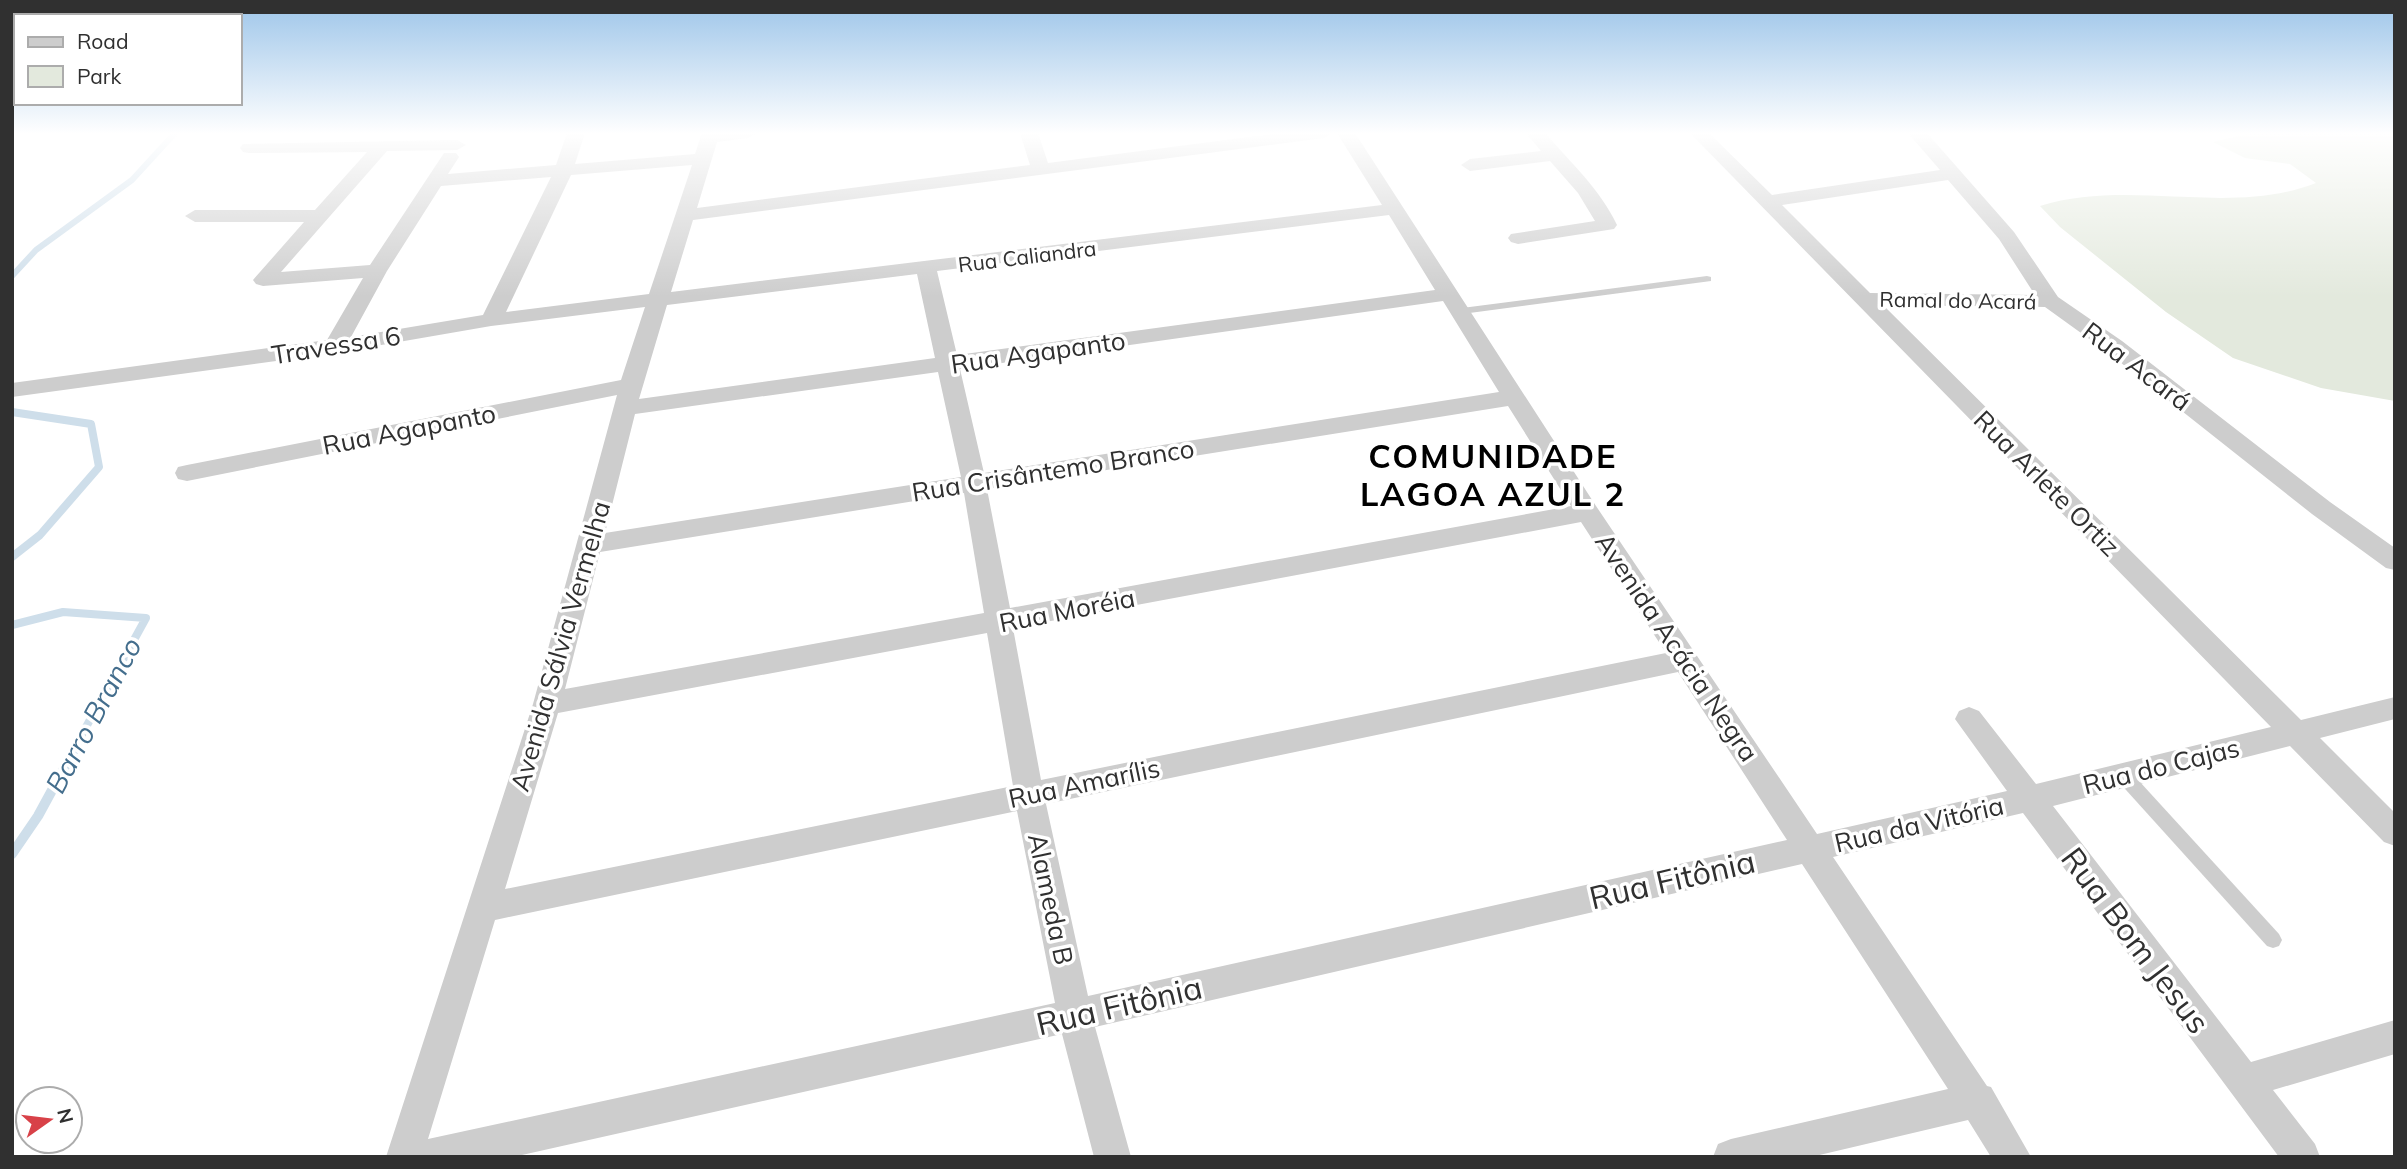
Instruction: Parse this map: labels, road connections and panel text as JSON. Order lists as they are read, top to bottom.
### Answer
{
  "streets": {
    "street": [
      "Rua Caliandra",
      "Ramal do Acará",
      "Travessa 6",
      "Rua Agapanto",
      "Rua Acará",
      "Rua Crisântemo Branco",
      "Rua Arlete Ortiz",
      "Rua Moréia",
      "Avenida Sálvia Vermelha",
      "Avenida Acácia Negra",
      "Rua do Cajas",
      "Rua Amarílis",
      "Rua da Vitória",
      "Rua Fitônia",
      "Alameda B",
      "Rua Bom Jesus"
    ]
  },
  "crossings": [
    ["Rua Caliandra", "Travessa 6"],
    ["Rua Caliandra", "Avenida Sálvia Vermelha"],
    ["Rua Caliandra", "Avenida Acácia Negra"],
    ["Rua Caliandra", "Alameda B"],
    ["Ramal do Acará", "Rua Acará"],
    ["Ramal do Acará", "Rua Arlete Ortiz"],
    ["Travessa 6", "Avenida Sálvia Vermelha"],
    ["Rua Agapanto", "Avenida Sálvia Vermelha"],
    ["Rua Agapanto", "Avenida Acácia Negra"],
    ["Rua Agapanto", "Alameda B"],
    ["Rua Crisântemo Branco", "Avenida Sálvia Vermelha"],
    ["Rua Crisântemo Branco", "Avenida Acácia Negra"],
    ["Rua Crisântemo Branco", "Alameda B"],
    ["Rua Arlete Ortiz", "Rua do Cajas"],
    ["Rua Moréia", "Avenida Sálvia Vermelha"],
    ["Rua Moréia", "Avenida Acácia Negra"],
    ["Rua Moréia", "Alameda B"],
    ["Avenida Sálvia Vermelha", "Rua Amarílis"],
    ["Avenida Acácia Negra", "Rua Amarílis"],
    ["Avenida Acácia Negra", "Rua da Vitória"],
    ["Avenida Acácia Negra", "Rua Fitônia"],
    ["Rua do Cajas", "Rua da Vitória"],
    ["Rua do Cajas", "Rua Bom Jesus"],
    ["Rua Amarílis", "Alameda B"],
    ["Rua da Vitória", "Rua Fitônia"],
    ["Rua da Vitória", "Rua Bom Jesus"],
    ["Rua Fitônia", "Alameda B"]
  ],
  "districts": ["COMUNIDADE LAGOA AZUL 2"],
  "water": ["Barro Branco"],
  "legend": ["Road", "Park"],
  "north": "right"
}
